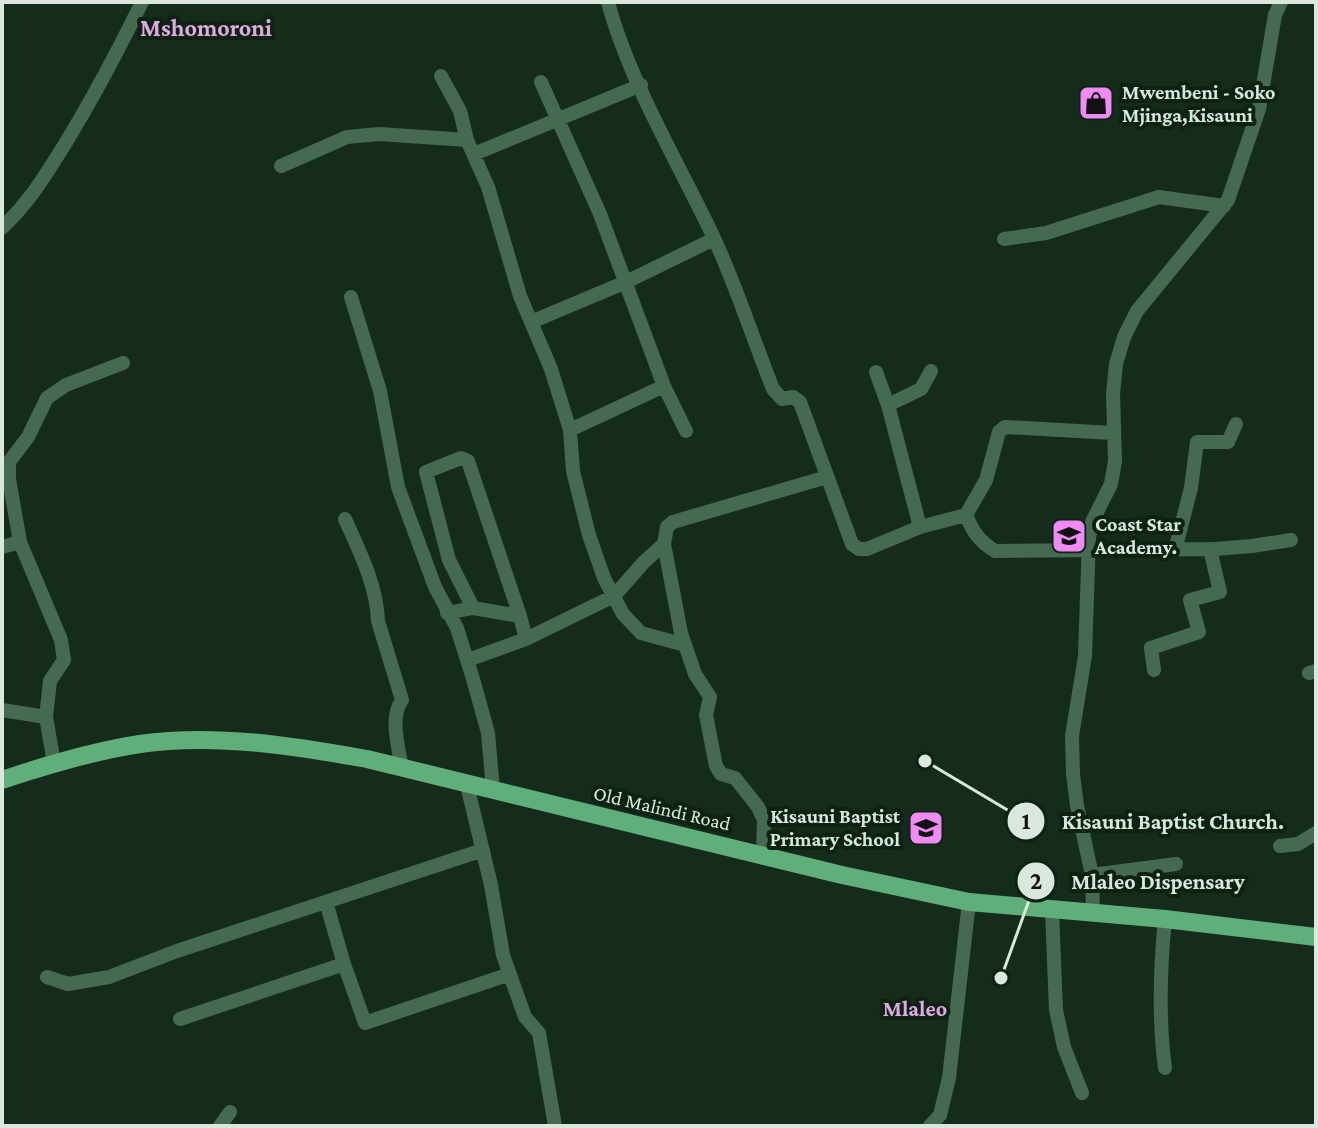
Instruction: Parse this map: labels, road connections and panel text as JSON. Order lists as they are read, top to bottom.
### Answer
{
  "streets": {
    "main road": ["Old Malindi Road"]
  },
  "districts": ["Mshomoroni", "Mlaleo"],
  "places": {
    "shop": ["Mwembeni - Soko Mjinga,Kisauni"],
    "school or university": ["Coast Star Academy.", "Kisauni Baptist Primary School"],
    "other": ["Kisauni Baptist Church.", "Mlaleo Dispensary"]
  }
}
